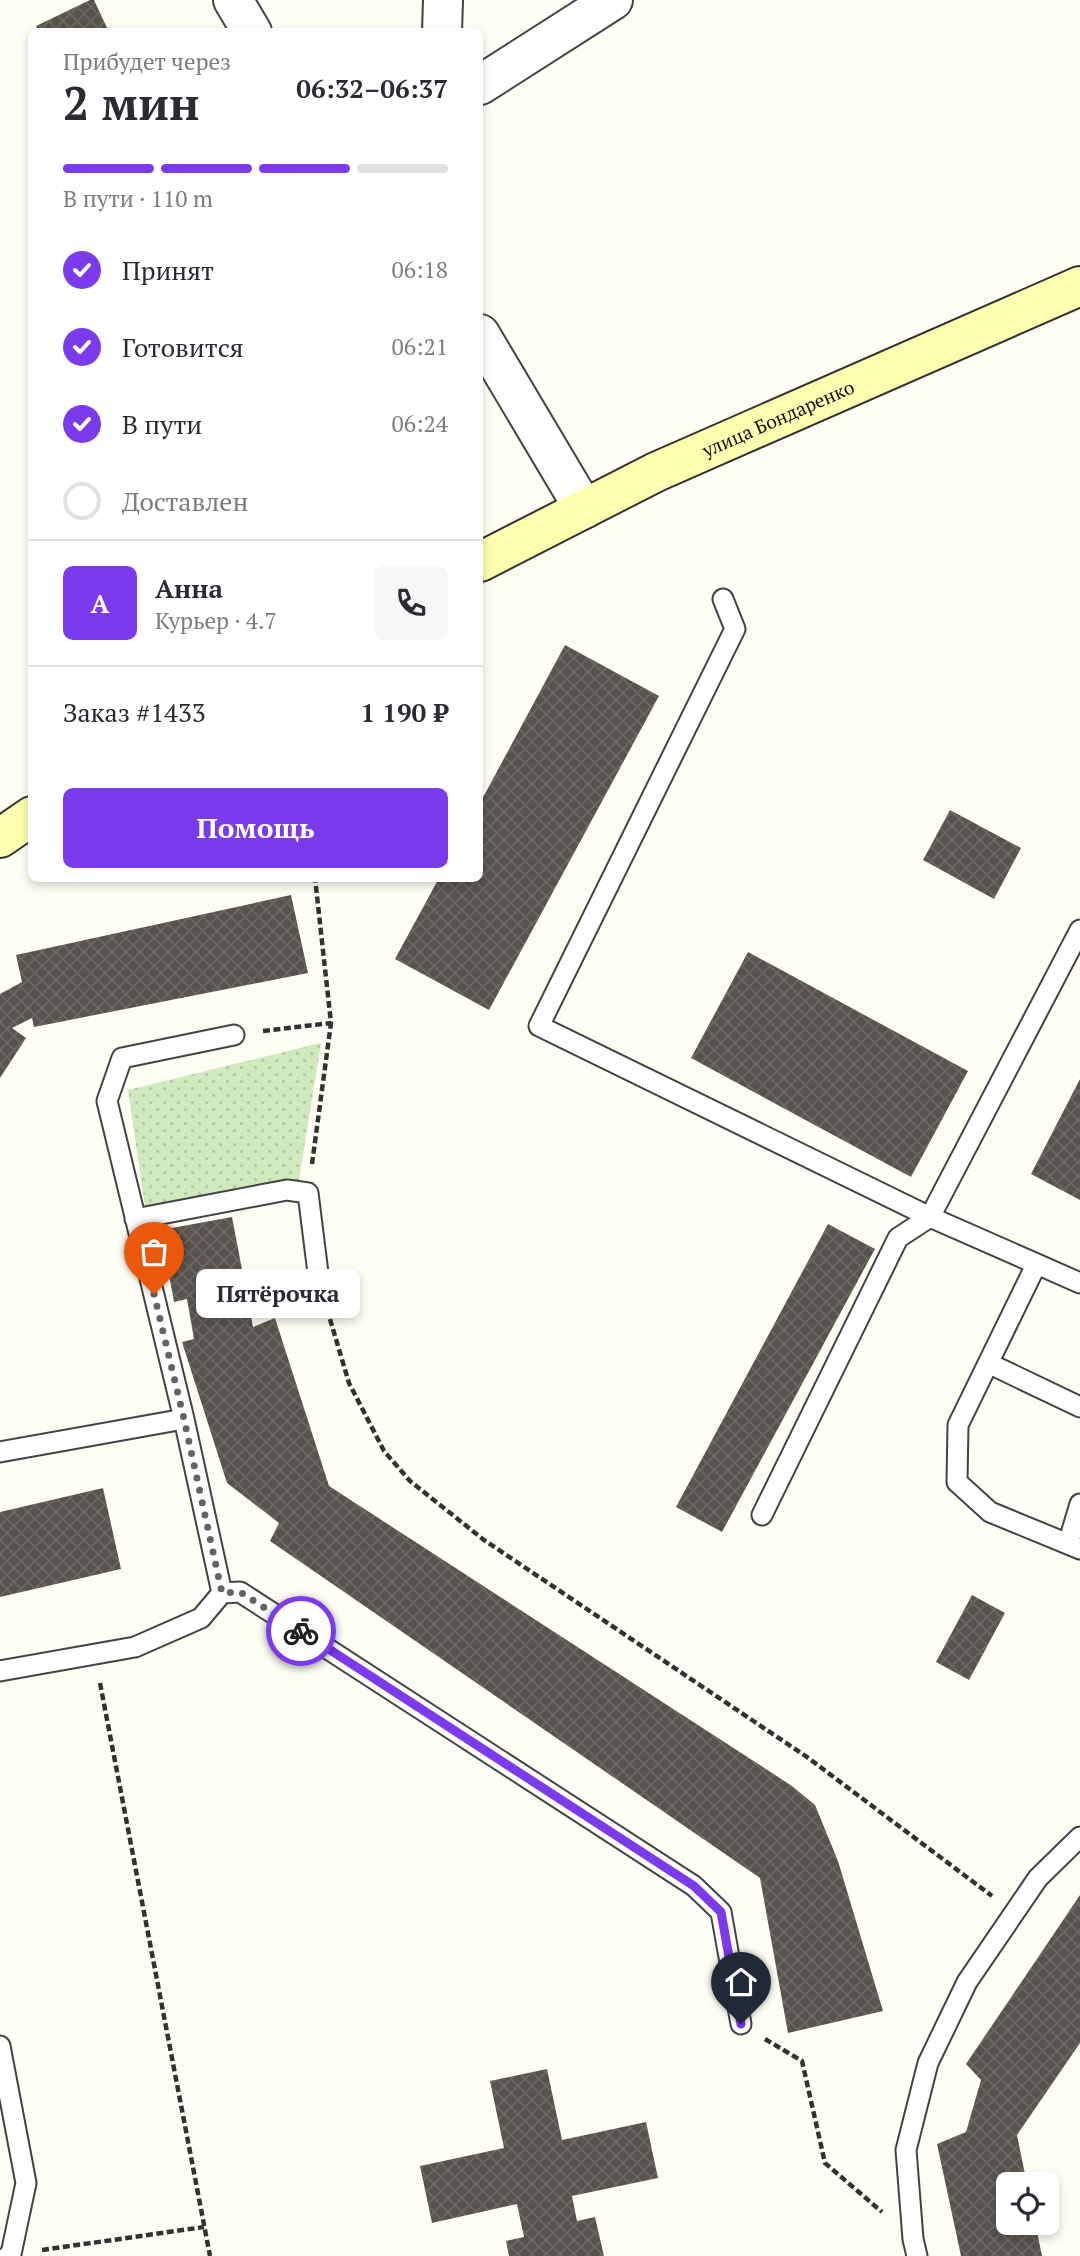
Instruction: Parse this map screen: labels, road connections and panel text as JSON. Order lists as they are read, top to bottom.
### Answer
{
  "streets": {
    "street": ["улица Бондаренко"]
  },
  "places": ["Пятёрочка"],
  "page": {
    "heading": ["2 мин", "Прибудет через", "06:32–06:37"],
    "panel": [
      "Анна",
      "Курьер · 4.7",
      "Заказ #1433",
      "1 190 ₽"
    ],
    "bar": "В пути · 110 m",
    "list": [
      ["Принят", "06:18"],
      ["Готовится", "06:21"],
      ["В пути", "06:24"],
      "Доставлен"
    ],
    "round": "А",
    "buttons": "Помощь",
    "bubble": "Пятёрочка"
  }
}
